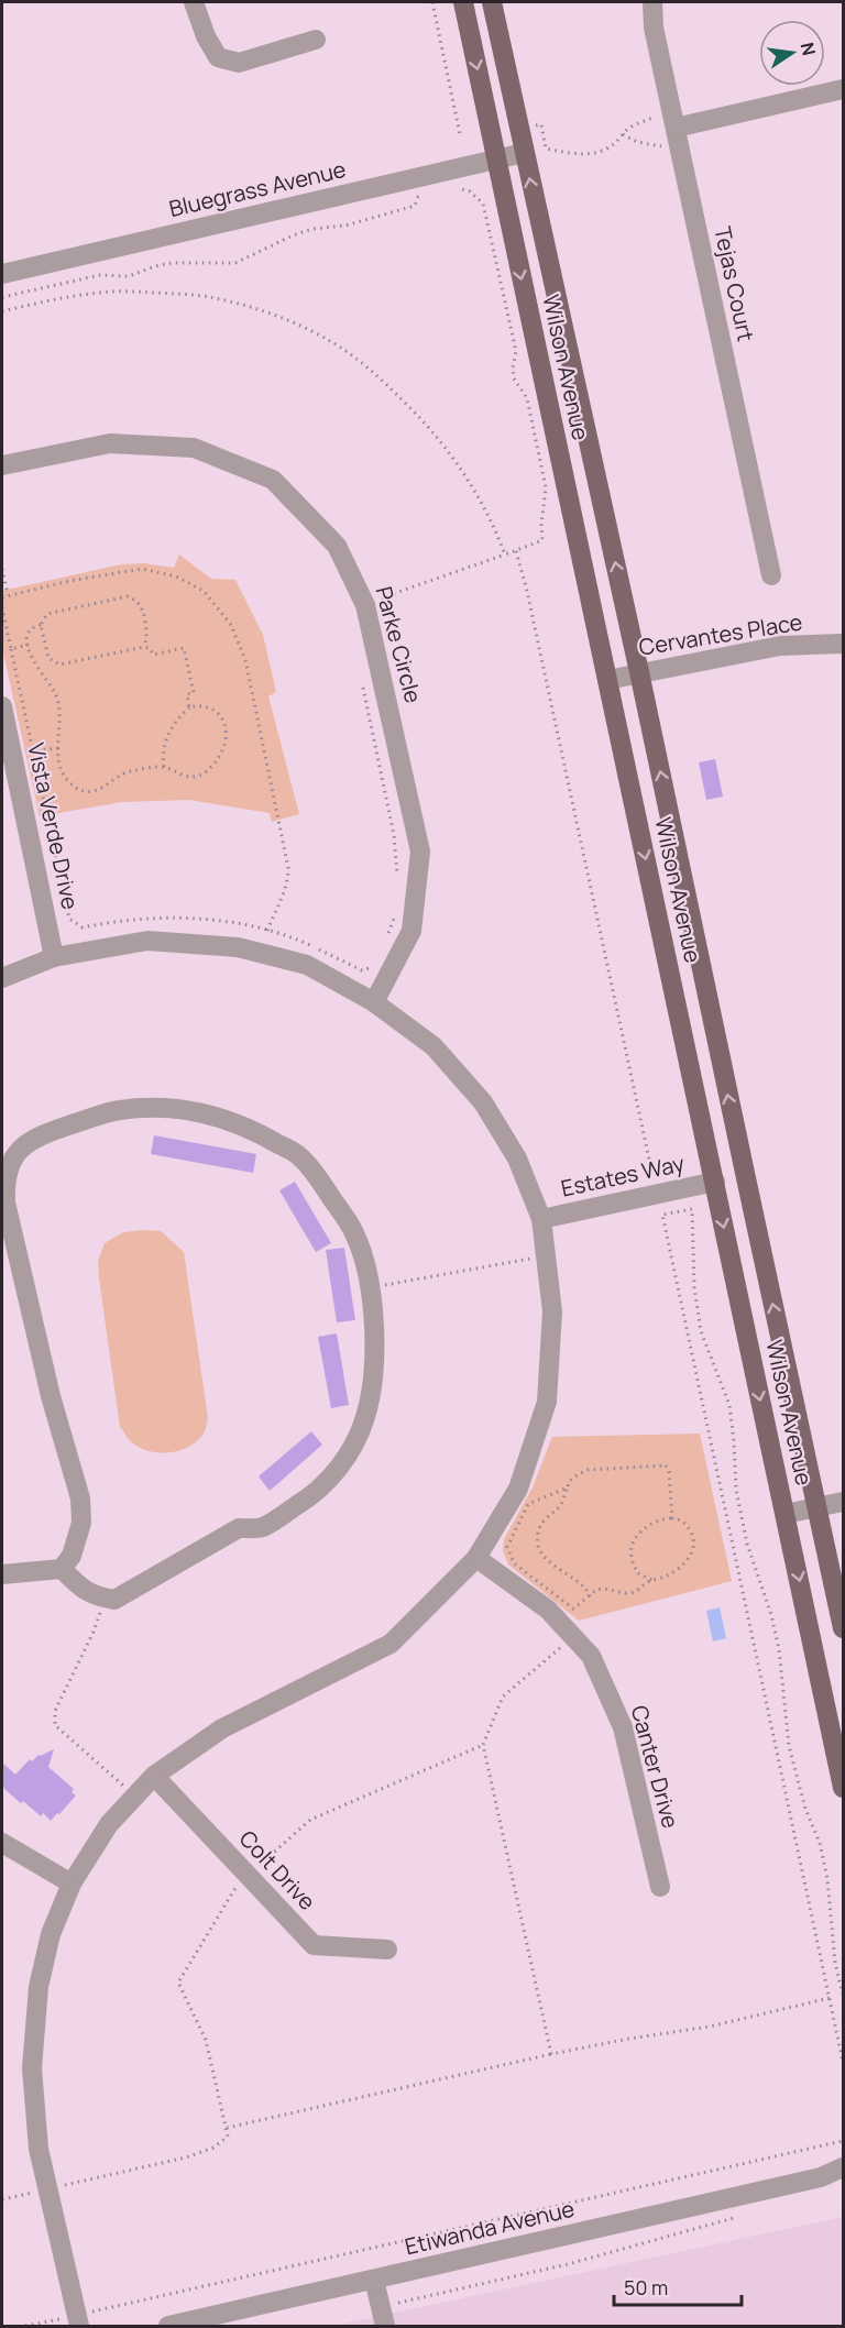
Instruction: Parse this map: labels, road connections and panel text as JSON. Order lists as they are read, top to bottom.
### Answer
{
  "streets": {
    "main road": ["Wilson Avenue"],
    "street": [
      "Bluegrass Avenue",
      "Tejas Court",
      "Cervantes Place",
      "Parke Circle",
      "Vista Verde Drive",
      "Estates Way",
      "Canter Drive",
      "Colt Drive",
      "Etiwanda Avenue"
    ]
  },
  "crossings": [
    ["Bluegrass Avenue", "Wilson Avenue"],
    ["Wilson Avenue", "Cervantes Place"],
    ["Wilson Avenue", "Estates Way"]
  ],
  "scale_bar": "50 m",
  "north": "right"
}
